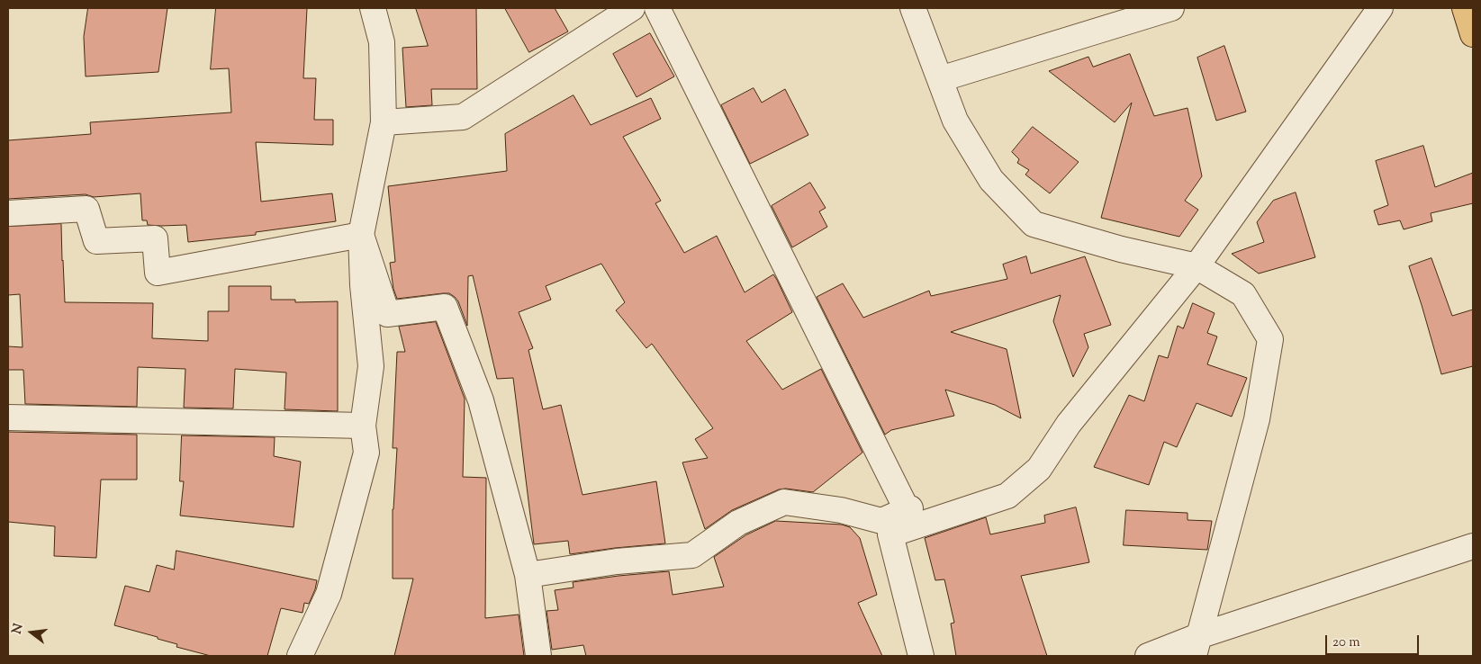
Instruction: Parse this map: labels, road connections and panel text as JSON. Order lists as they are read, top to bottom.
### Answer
{
  "scale_bar": "20 m",
  "north": "left"
}
